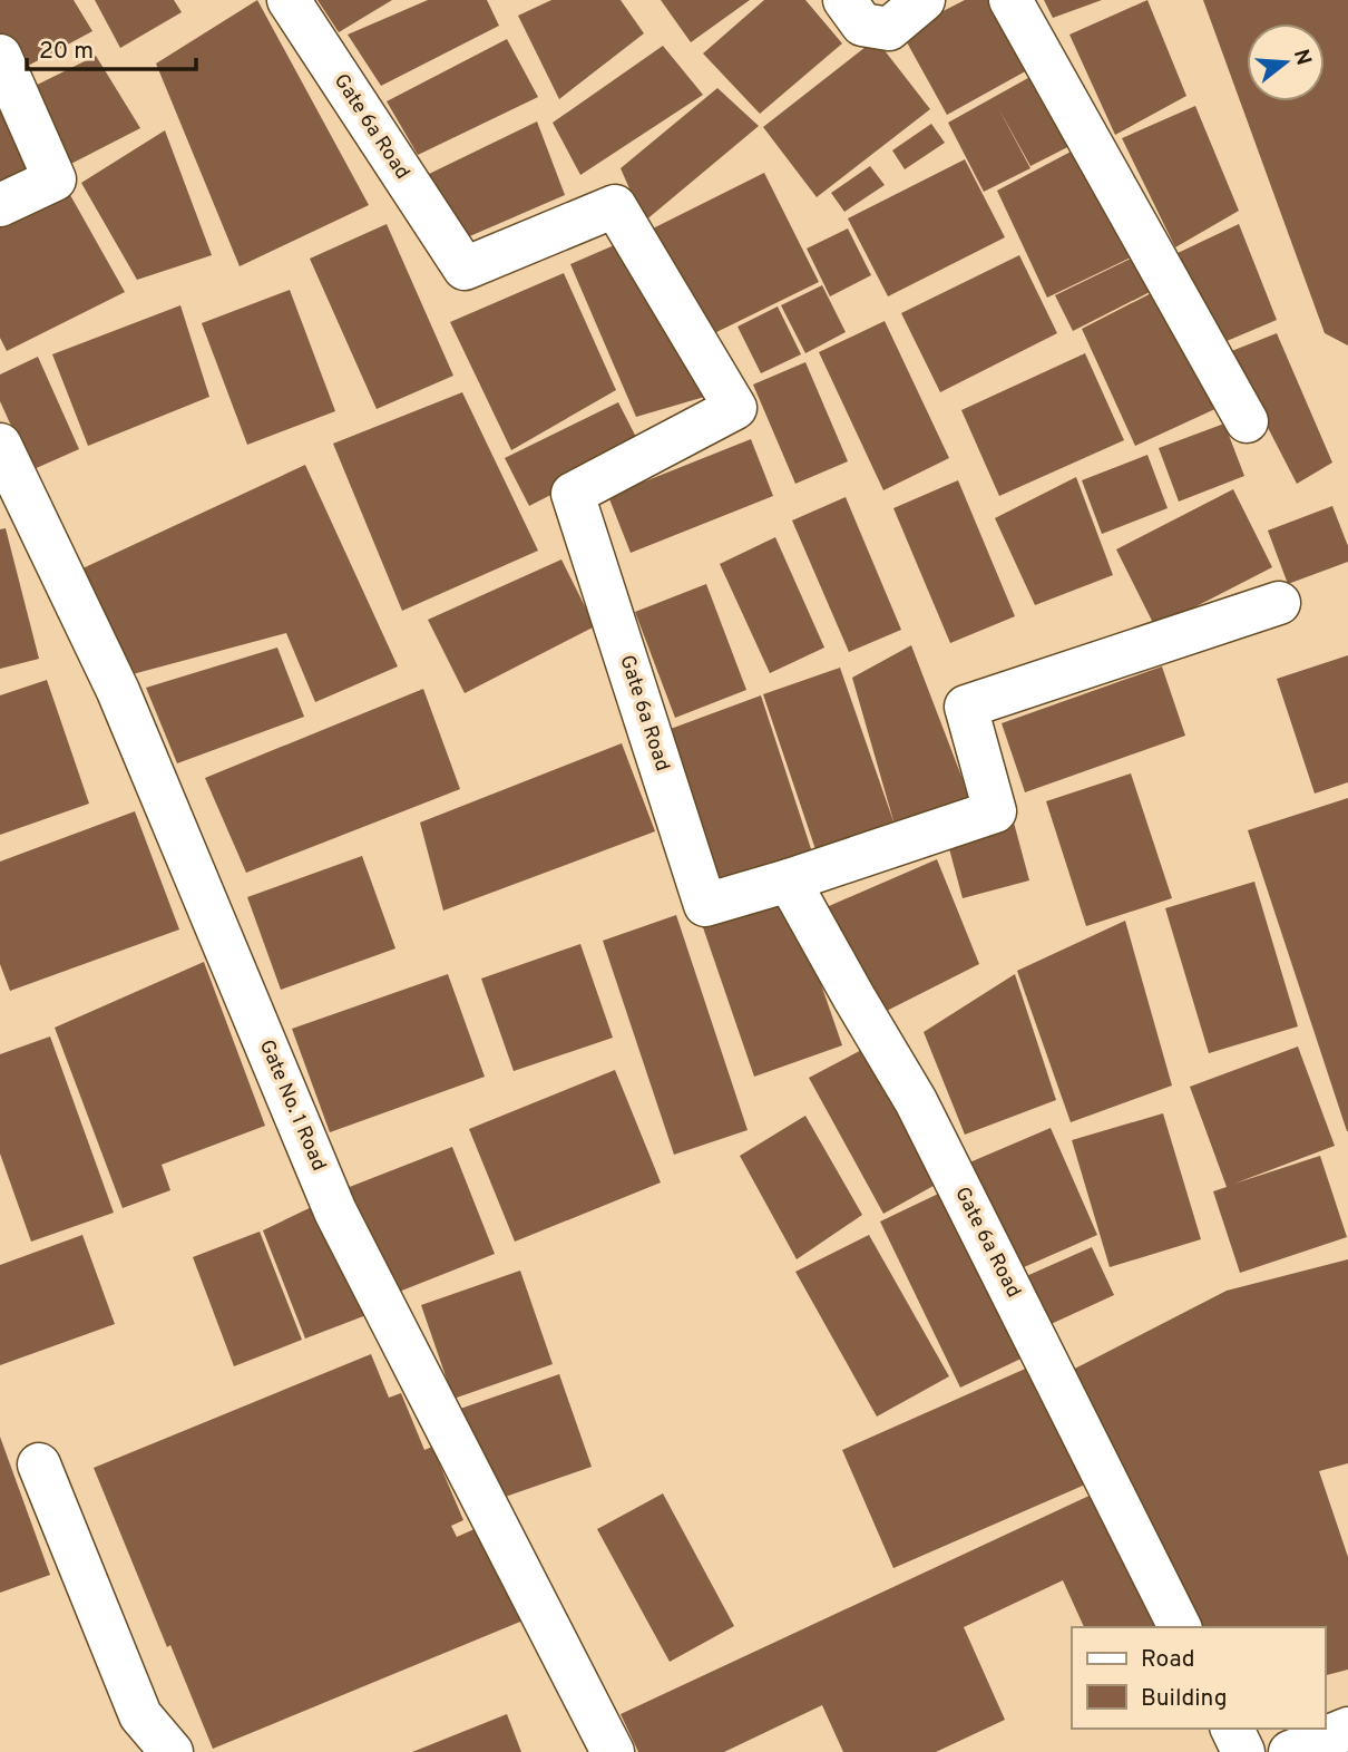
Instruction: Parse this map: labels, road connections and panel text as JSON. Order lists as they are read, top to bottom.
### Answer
{
  "streets": {
    "main road": ["Gate 6a Road", "Gate No. 1 Road"]
  },
  "legend": ["Road", "Building"],
  "scale_bar": "20 m",
  "north": "right"
}
